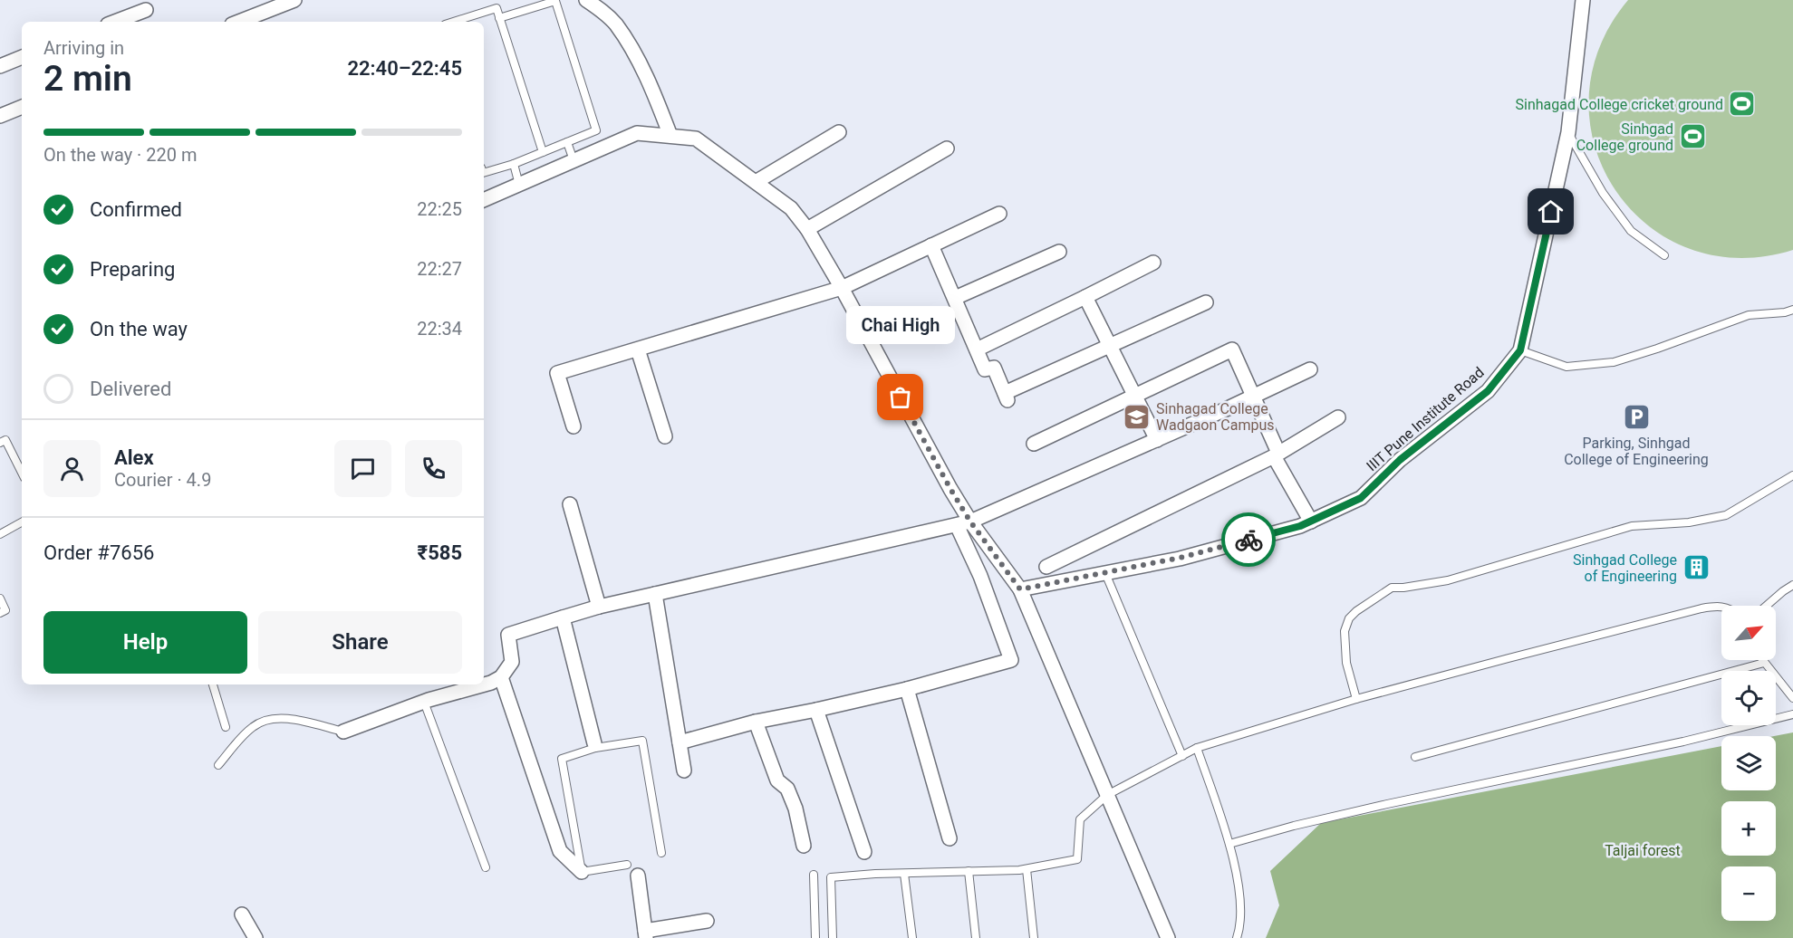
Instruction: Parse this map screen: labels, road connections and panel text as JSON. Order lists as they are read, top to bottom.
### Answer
{
  "streets": {
    "street": ["IIIT Pune Institute Road"]
  },
  "parks": ["Taljai forest"],
  "places": {
    "sports": ["Sinhagad College cricket ground", "Sinhgad College ground"],
    "other": ["Chai High"],
    "school or university": ["Sinhagad College Wadgaon Campus"],
    "parking": ["Parking, Sinhgad College of Engineering"],
    "building": ["Sinhgad College of Engineering"]
  },
  "north": "top right",
  "page": {
    "heading": ["2 min", "Arriving in", "22:40–22:45"],
    "panel": [
      "Alex",
      "Courier · 4.9",
      "Order #7656",
      "₹585"
    ],
    "bar": "On the way · 220 m",
    "list": [
      ["Confirmed", "22:25"],
      ["Preparing", "22:27"],
      ["On the way", "22:34"],
      "Delivered"
    ],
    "bubble": "Chai High",
    "buttons": ["Help", "Share"],
    "map_buttons": ["+", "−"]
  }
}
